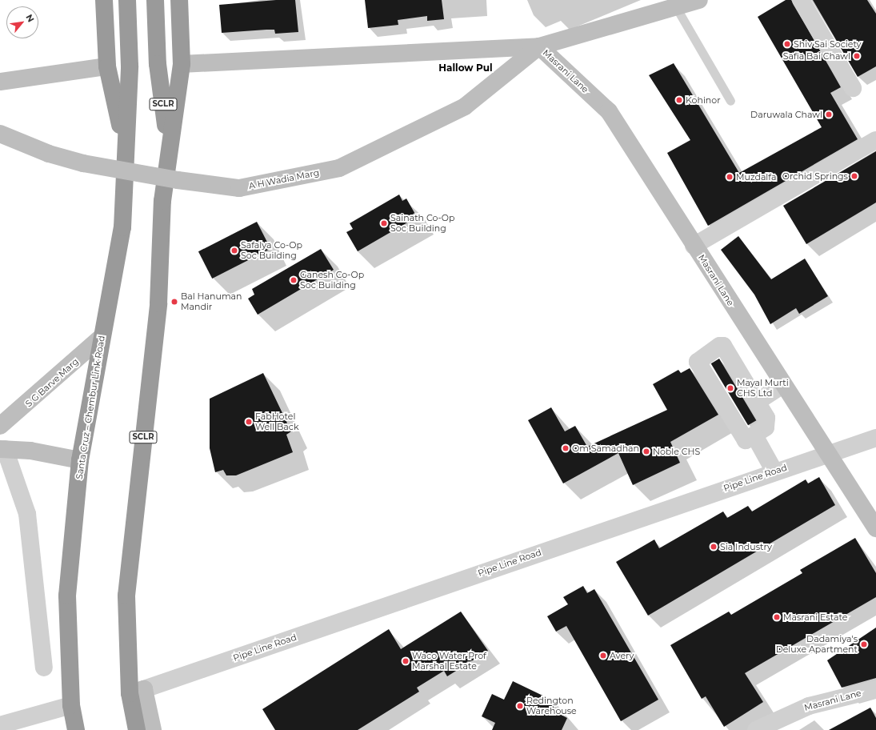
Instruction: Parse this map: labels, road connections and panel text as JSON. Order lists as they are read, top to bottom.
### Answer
{
  "streets": {
    "highway": ["SCLR", "Santa Cruz – Chembur Link Road"],
    "street": [
      "Masrani Lane",
      "A H Wadia Marg",
      "S G Barve Marg",
      "Pipe Line Road"
    ]
  },
  "crossings": [
    ["Masrani Lane", "A H Wadia Marg"],
    ["Masrani Lane", "Pipe Line Road"],
    ["SCLR", "Pipe Line Road"],
    ["S G Barve Marg", "Santa Cruz – Chembur Link Road"]
  ],
  "districts": ["Hallow Pul"],
  "places": [
    "Shiv Sai Society",
    "Safia Bai Chawl",
    "Kohinor",
    "Daruwala Chawl",
    "Orchid Springs",
    "Muzdalfa",
    "Sainath Co-Op Soc Building",
    "Safalya Co-Op Soc Building",
    "Ganesh Co-Op Soc Building",
    "Bal Hanuman Mandir",
    "Mayal Murti CHS Ltd",
    "FabHotel Well Back",
    "Om Samadhan",
    "Noble CHS",
    "Sia Industry",
    "Masrani Estate",
    "Dadamiya's Deluxe Apartment",
    "Avery",
    "Waco Water Prof Marshal Estate",
    "Redington Warehouse"
  ],
  "north": "top right"
}
